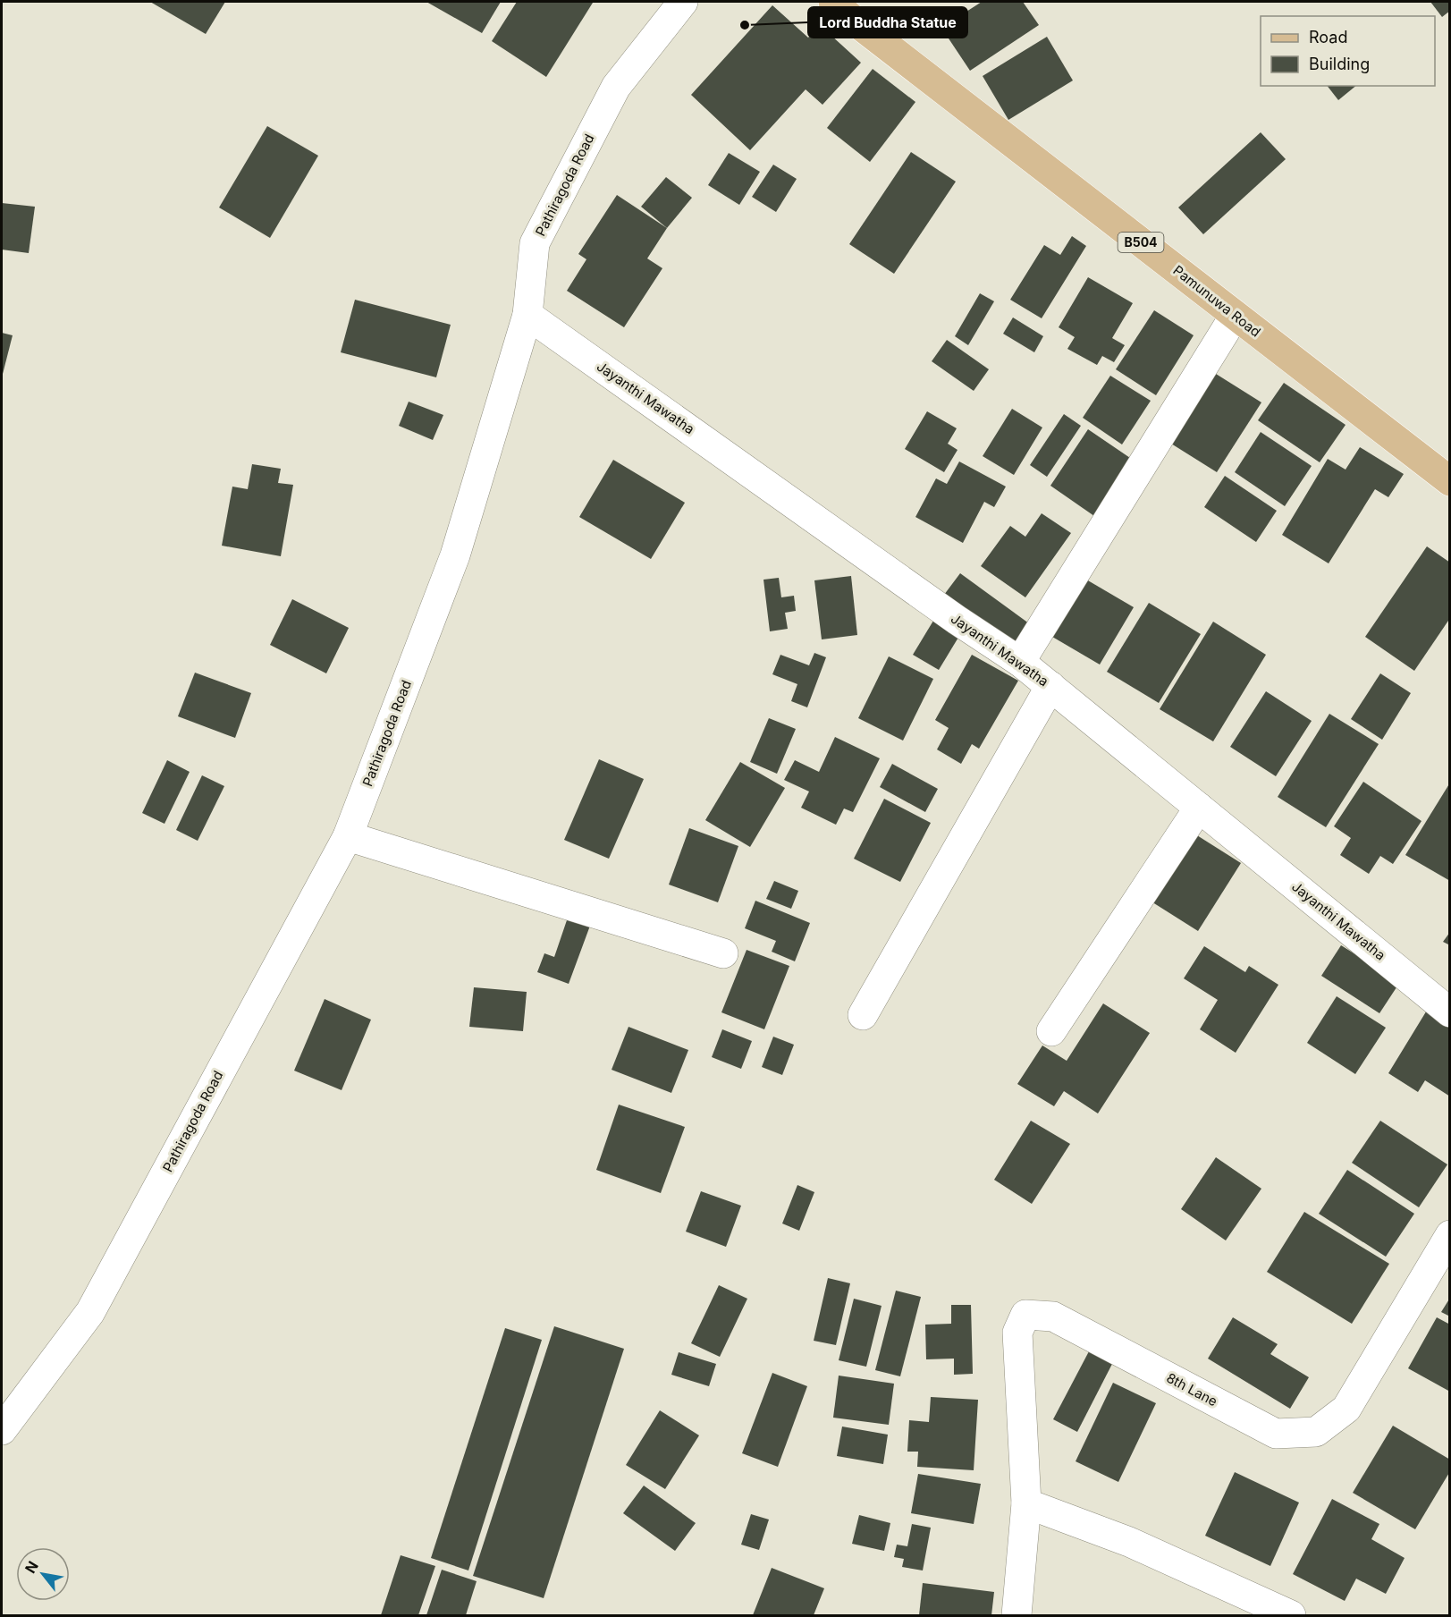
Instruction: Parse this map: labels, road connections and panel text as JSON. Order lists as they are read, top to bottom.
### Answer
{
  "streets": {
    "main road": ["B504", "Pamunuwa Road"],
    "street": ["Pathiragoda Road", "Jayanthi Mawatha", "8th Lane"]
  },
  "crossings": [
    ["Pathiragoda Road", "Jayanthi Mawatha"]
  ],
  "places": ["Lord Buddha Statue"],
  "legend": ["Road", "Building"],
  "north": "top left"
}
